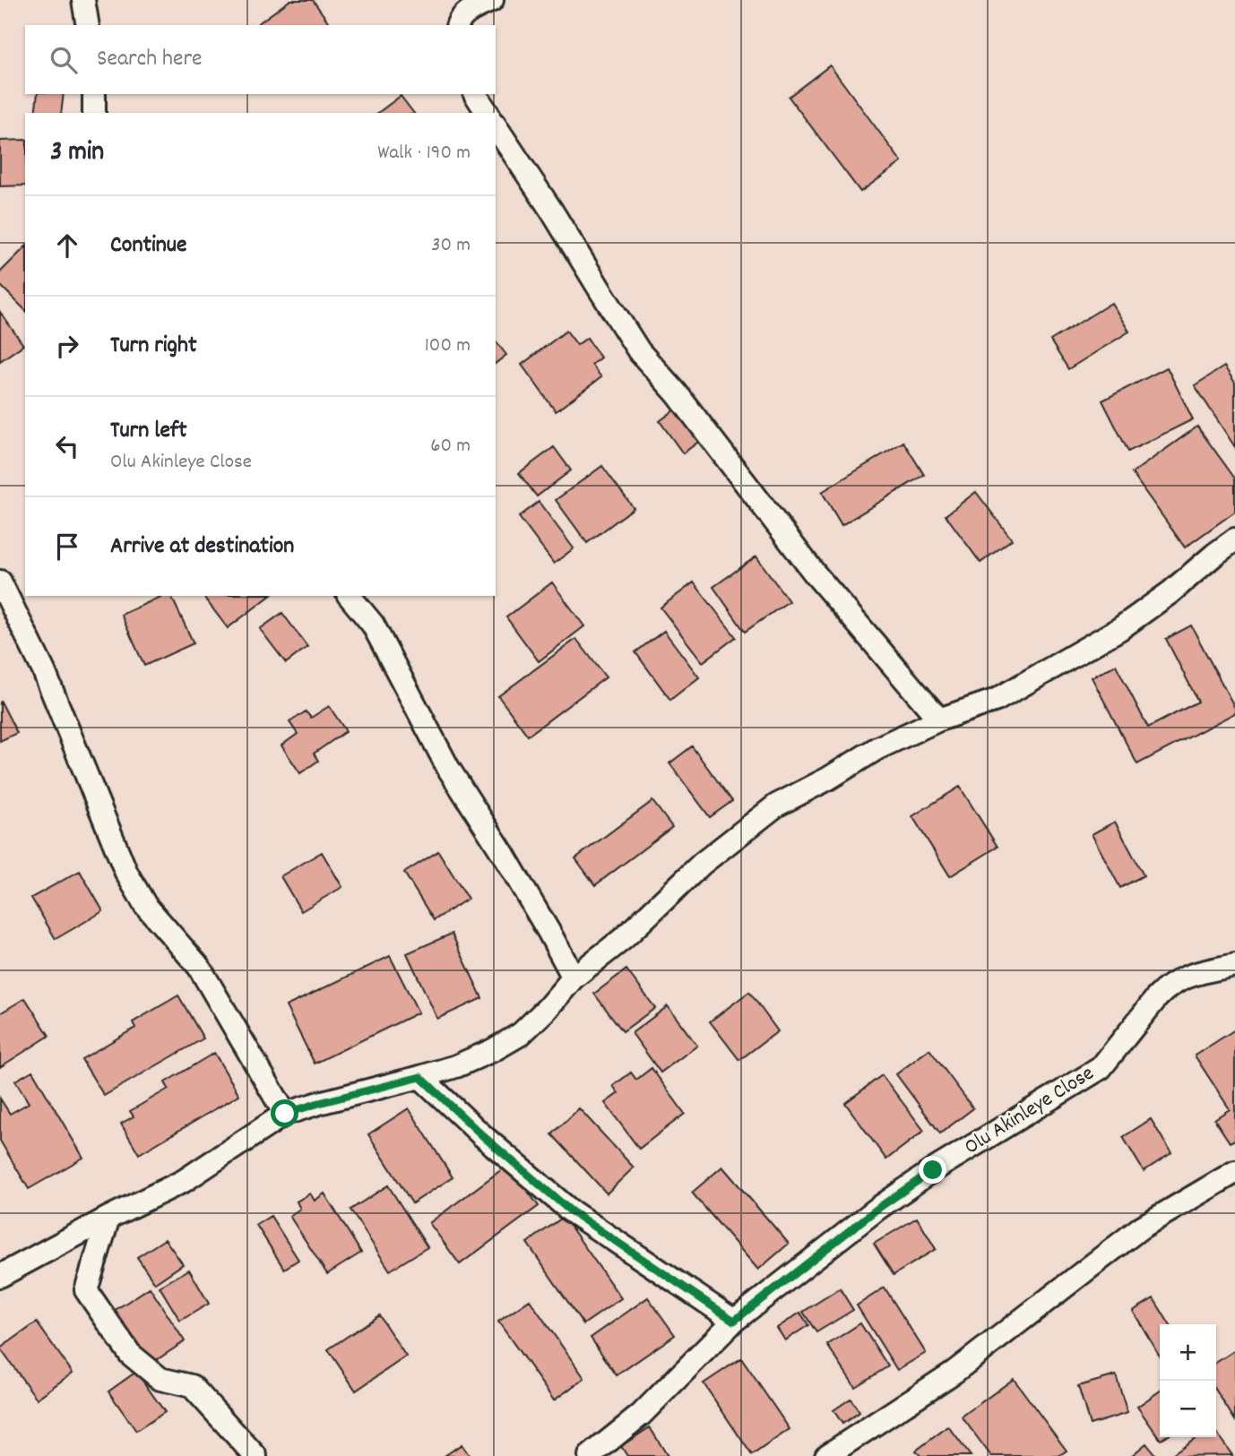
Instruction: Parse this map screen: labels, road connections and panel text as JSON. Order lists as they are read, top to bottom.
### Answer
{
  "streets": {
    "street": ["Olu Akinleye Close"]
  },
  "page": {
    "search": "Search here",
    "heading": ["3 min", "Walk · 190 m"],
    "list": [
      ["Continue", "30 m"],
      ["Turn right", "100 m"],
      ["Turn left", "Olu Akinleye Close", "60 m"],
      "Arrive at destination"
    ],
    "map_buttons": ["+", "−"]
  }
}
